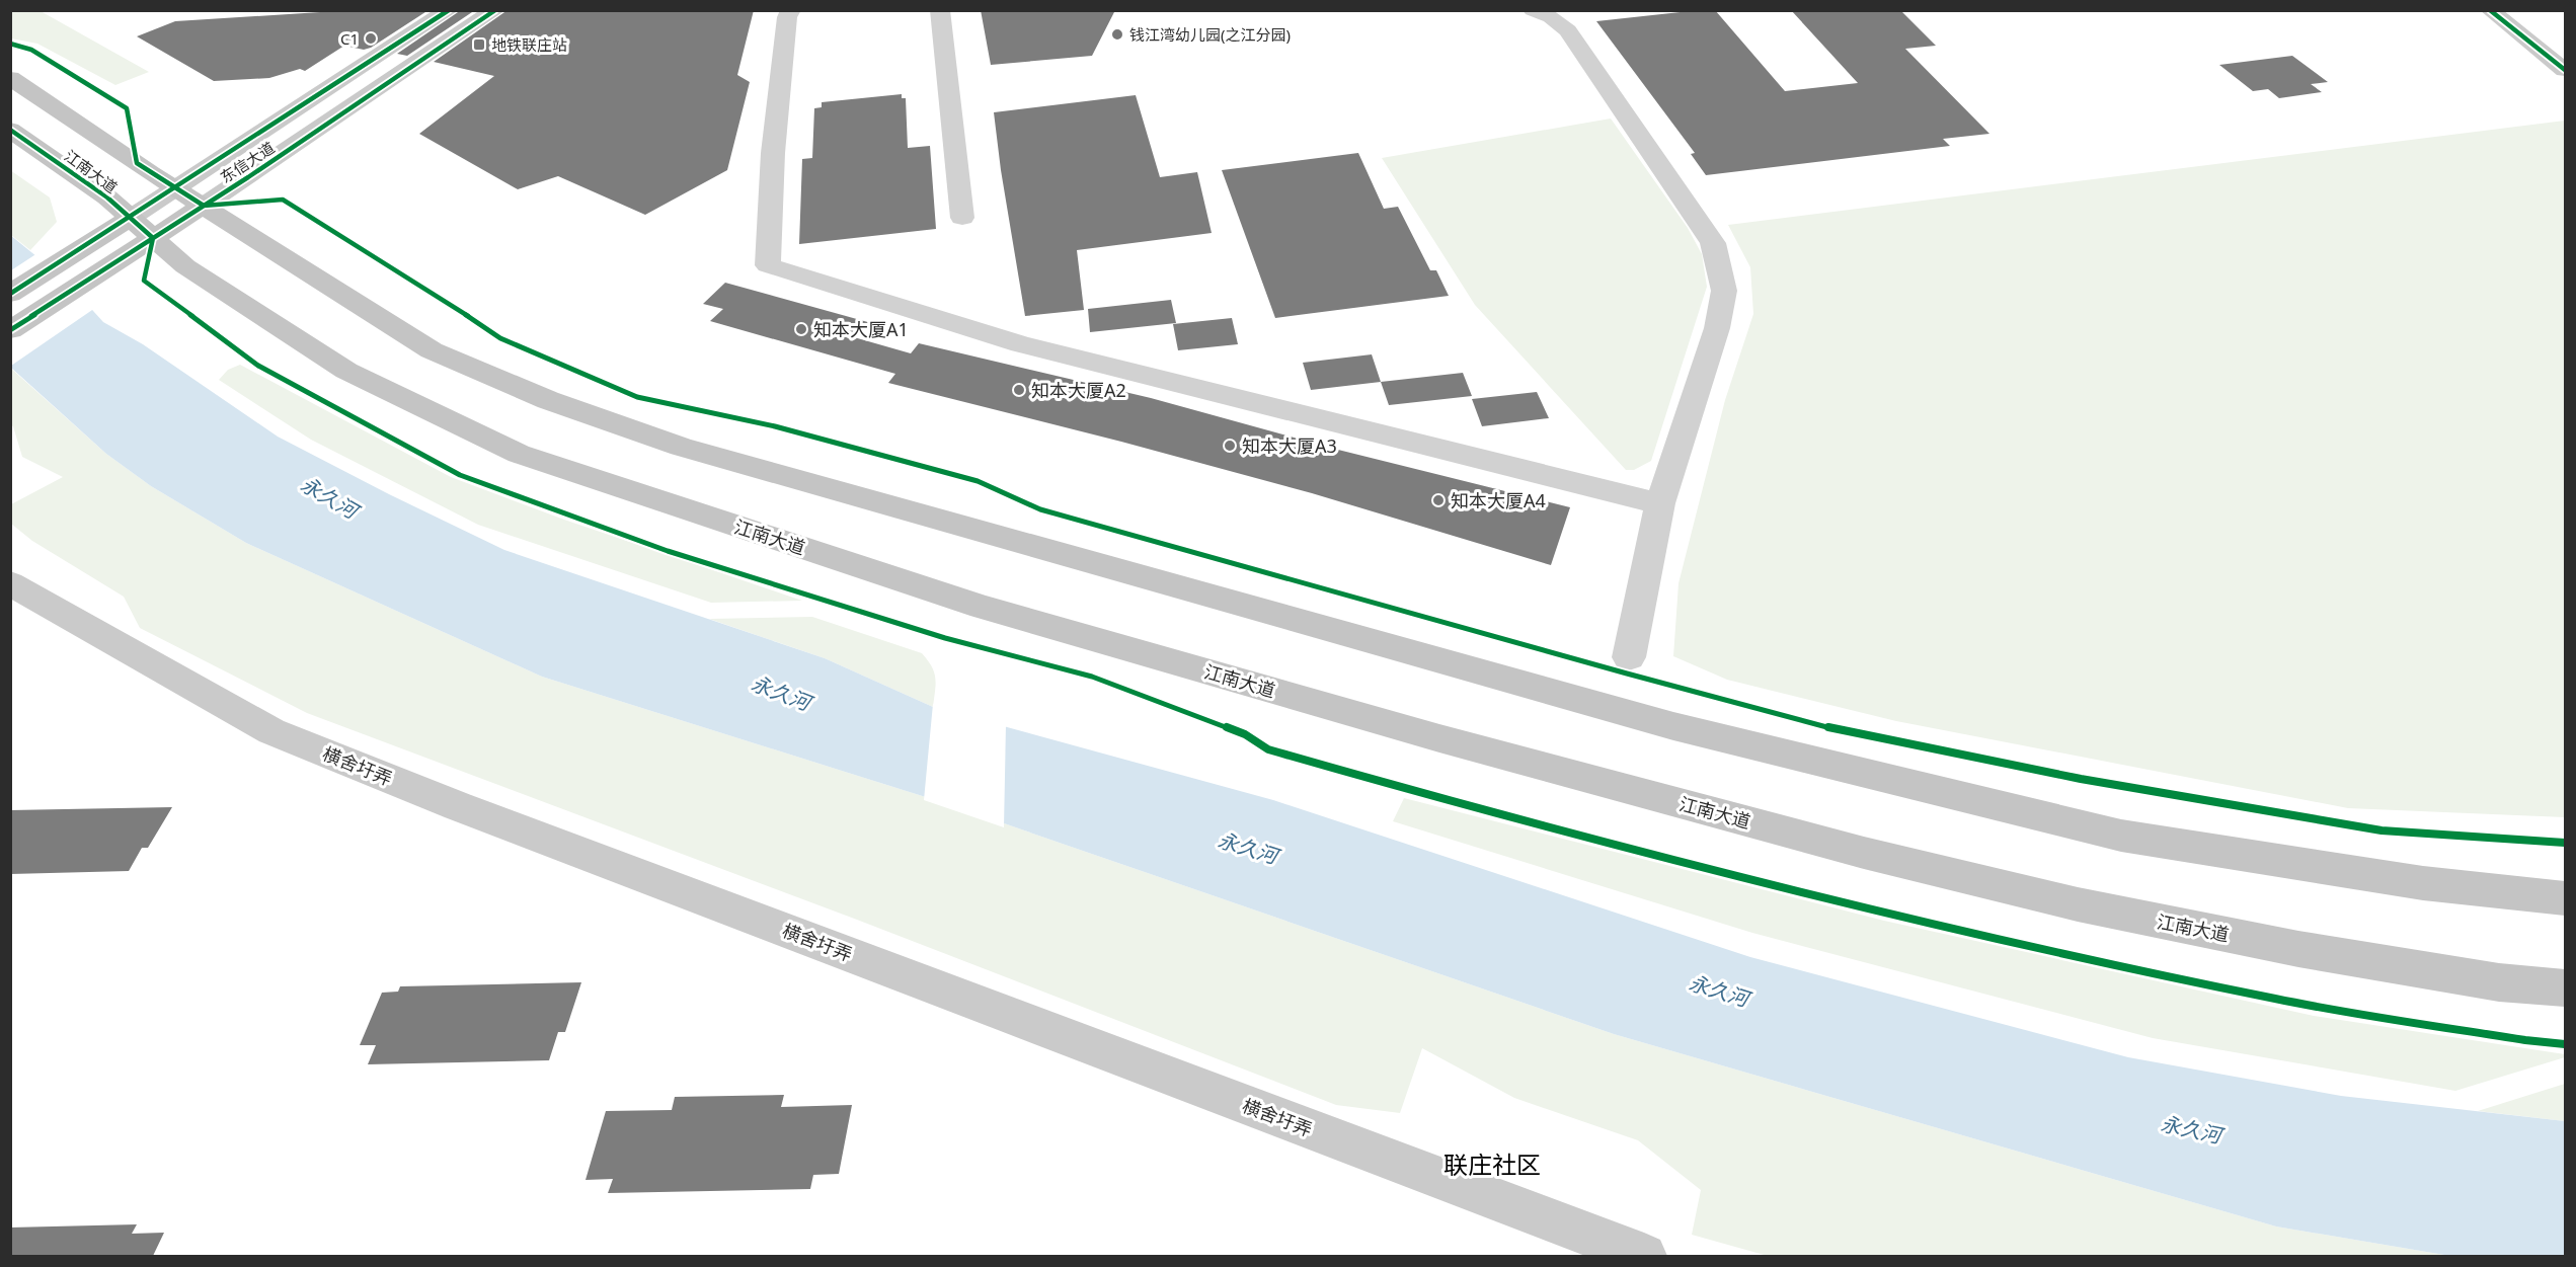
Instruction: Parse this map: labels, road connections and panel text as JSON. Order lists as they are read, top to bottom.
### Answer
{
  "streets": {
    "main road": ["东信大道", "江南大道"],
    "street": ["横舍圩弄"]
  },
  "crossings": [
    ["东信大道", "江南大道"]
  ],
  "districts": ["联庄社区"],
  "water": ["永久河"],
  "places": {
    "other": [
      "钱江湾幼儿园(之江分园)",
      "C1",
      "知本大厦A1",
      "知本大厦A2",
      "知本大厦A3",
      "知本大厦A4"
    ],
    "transit": ["地铁联庄站"]
  }
}
